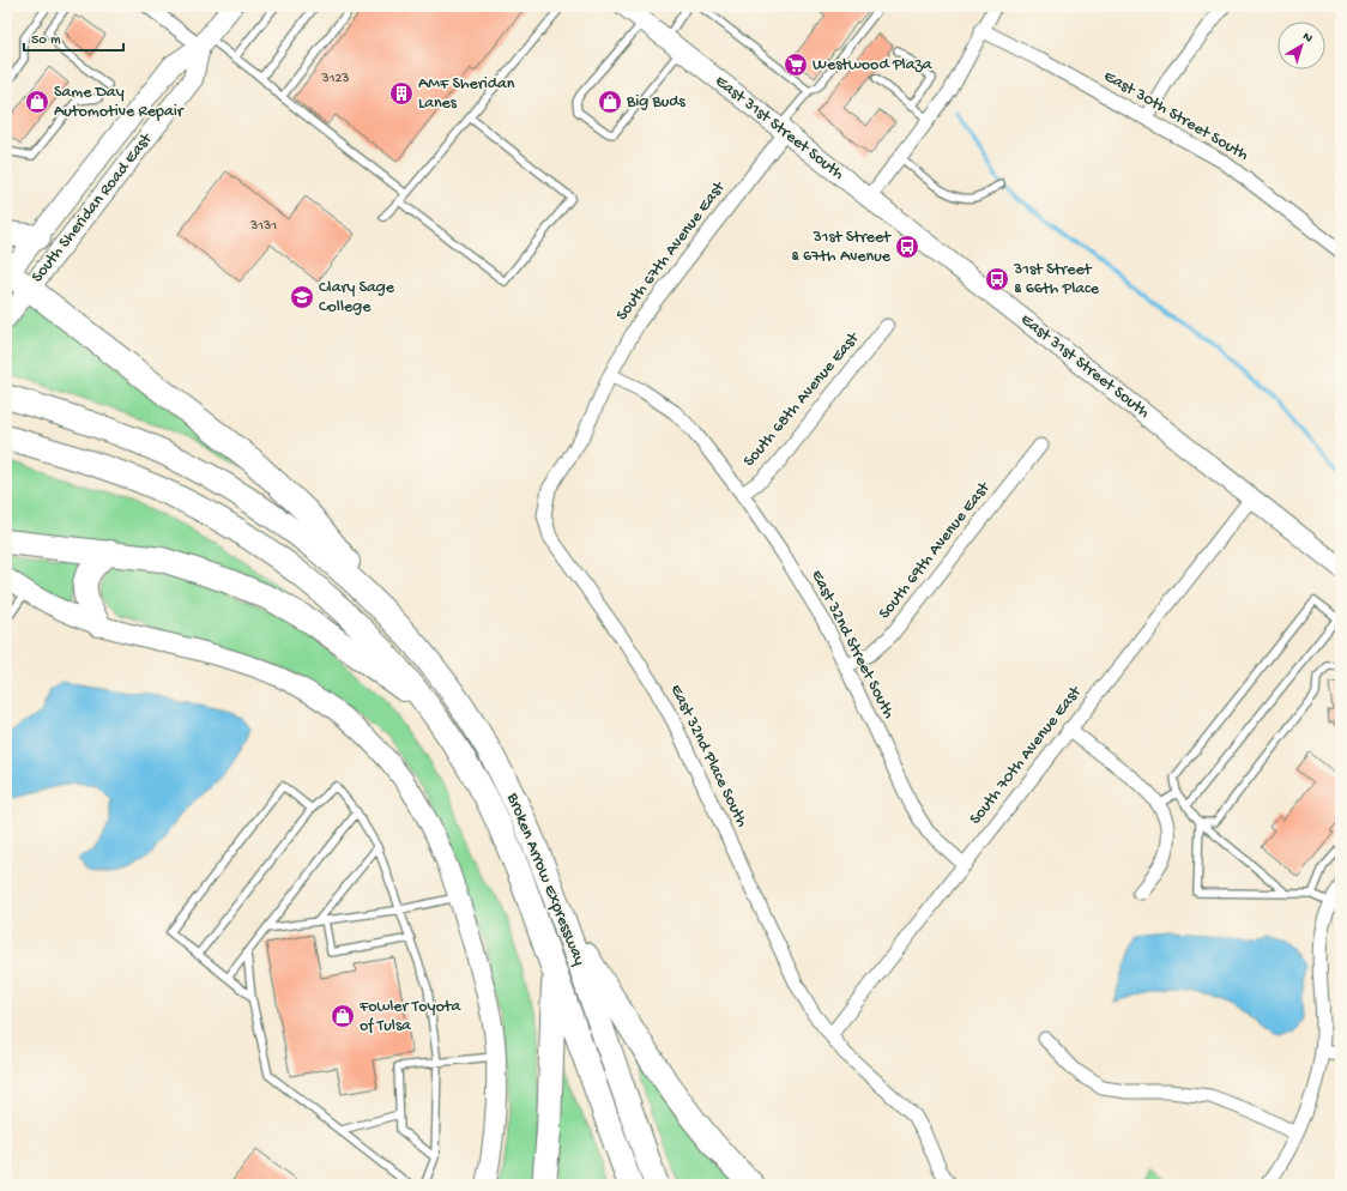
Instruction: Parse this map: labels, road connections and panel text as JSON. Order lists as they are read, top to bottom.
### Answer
{
  "streets": {
    "highway": ["Broken Arrow Expressway"],
    "main road": ["East 31st Street South", "South Sheridan Road East"],
    "street": [
      "East 30th Street South",
      "South 67th Avenue East",
      "South 68th Avenue East",
      "South 69th Avenue East",
      "East 32nd Street South",
      "East 32nd Place South",
      "South 70th Avenue East"
    ]
  },
  "crossings": [
    ["East 31st Street South", "South 67th Avenue East"],
    ["East 31st Street South", "South 70th Avenue East"],
    ["South 67th Avenue East", "East 32nd Street South"],
    ["South 67th Avenue East", "East 32nd Place South"],
    ["South 68th Avenue East", "East 32nd Street South"],
    ["South 69th Avenue East", "East 32nd Street South"],
    ["East 32nd Street South", "South 70th Avenue East"],
    ["East 32nd Place South", "South 70th Avenue East"]
  ],
  "places": {
    "supermarket": ["Westwood Plaza"],
    "building": ["AMF Sheridan Lanes"],
    "shop": ["Same Day Automotive Repair", "Big Buds", "Fowler Toyota of Tulsa"],
    "bus stop": ["31st Street & 67th Avenue", "31st Street & 66th Place"],
    "school or university": ["Clary Sage College"]
  },
  "house_numbers": ["3123", "3131"],
  "scale_bar": "50 m",
  "north": "top right"
}
